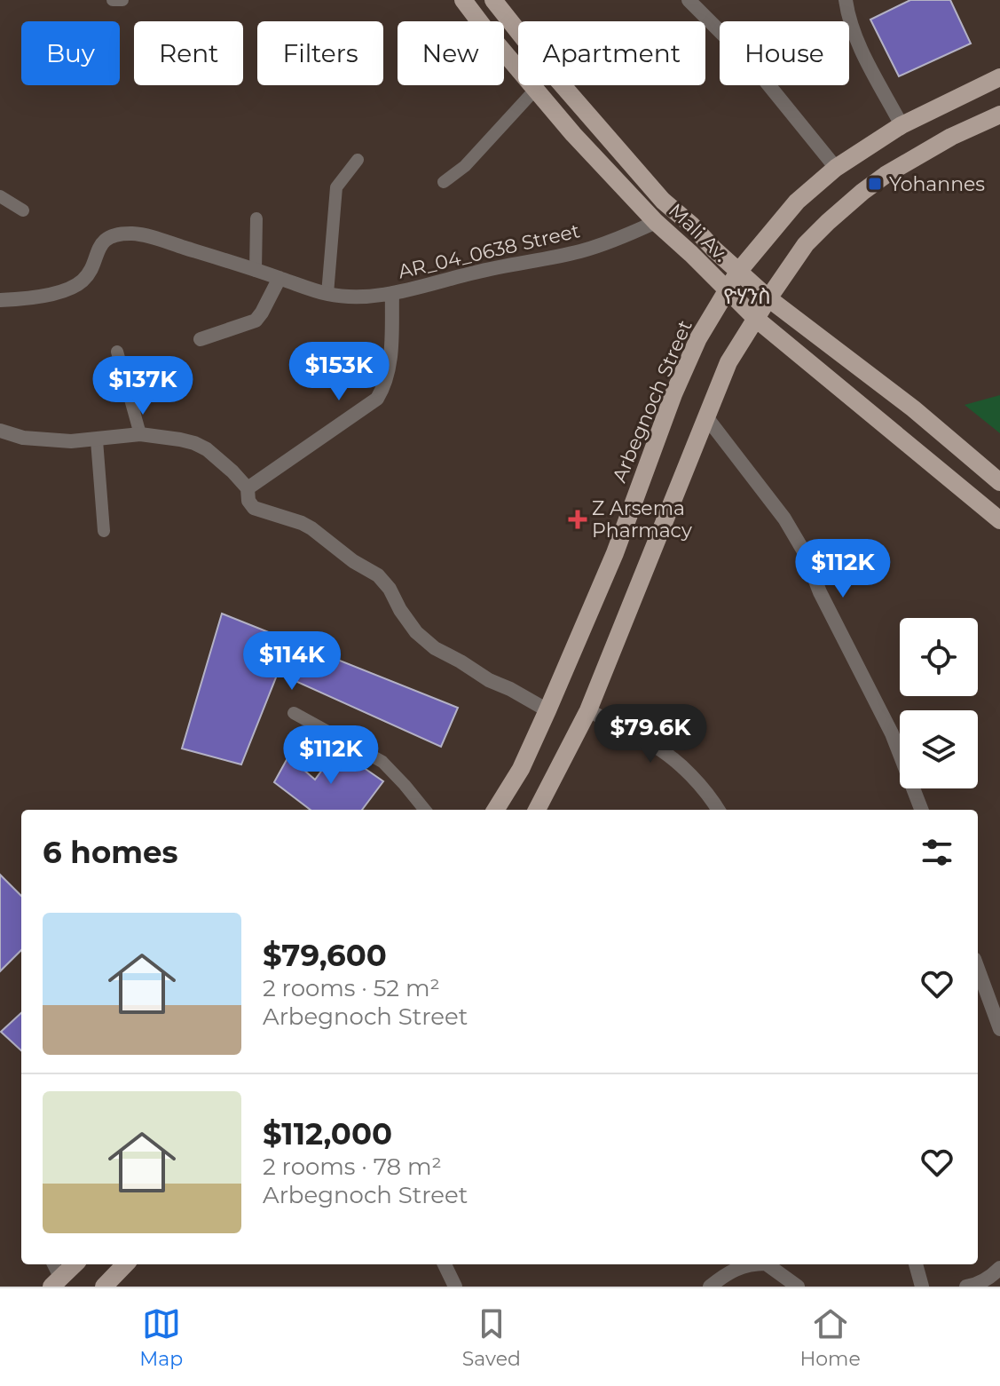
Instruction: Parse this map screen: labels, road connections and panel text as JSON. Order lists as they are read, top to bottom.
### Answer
{
  "streets": {
    "main road": ["Mali Av.", "Arbegnoch Street"],
    "street": ["AR_04_0638 Street"]
  },
  "crossings": [
    ["Mali Av.", "AR_04_0638 Street"],
    ["Mali Av.", "Arbegnoch Street"]
  ],
  "districts": ["ዮሃንስ"],
  "places": {
    "transit": ["Yohannes"],
    "health": ["Z Arsema Pharmacy"]
  },
  "page": {
    "chip": [
      "Buy",
      "Rent",
      "Filters",
      "New",
      "Apartment",
      "House"
    ],
    "price": [
      "$153K",
      "$137K",
      "$112K",
      "$114K",
      "$79.6K",
      "$112K"
    ],
    "heading": "6 homes",
    "list": [
      {
        "name": "$79,600",
        "note": "2 rooms · 52 m² · Arbegnoch Street"
      },
      {
        "name": "$112,000",
        "note": "2 rooms · 78 m² · Arbegnoch Street"
      }
    ],
    "tabs": ["Map", "Saved", "Home"]
  }
}
